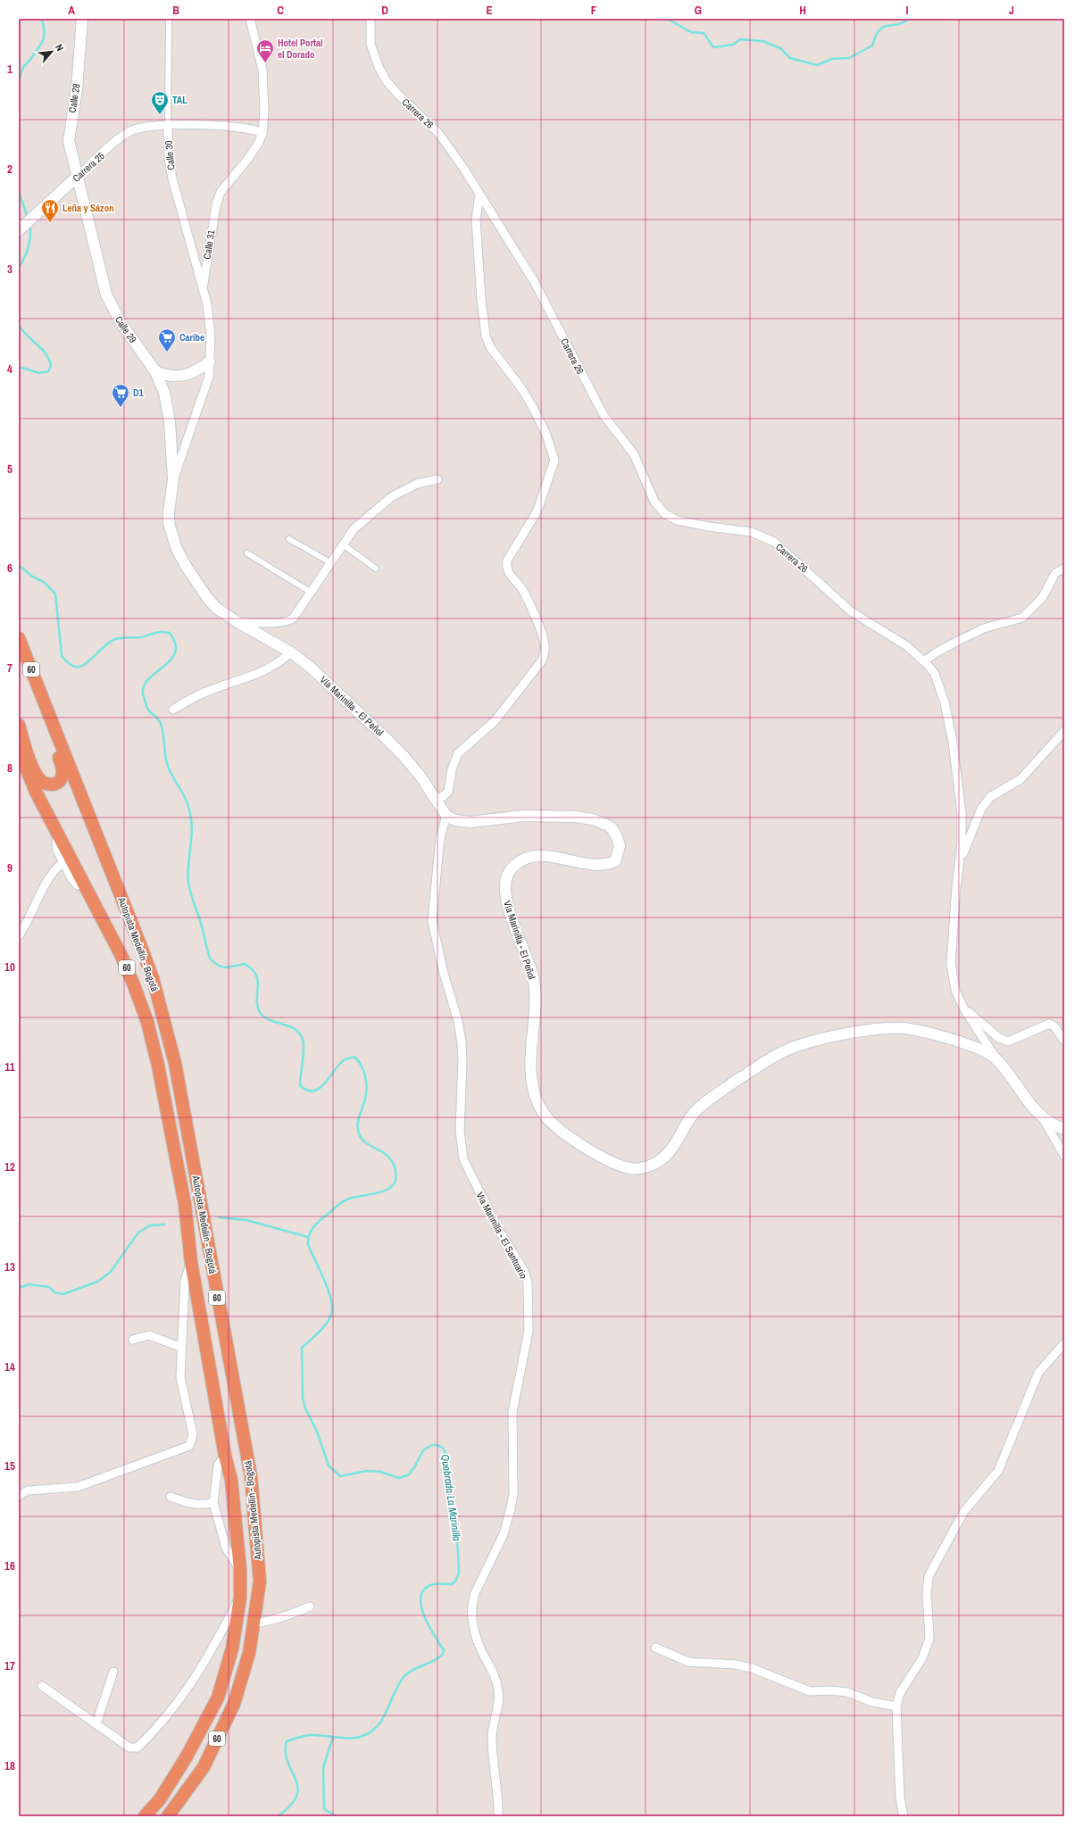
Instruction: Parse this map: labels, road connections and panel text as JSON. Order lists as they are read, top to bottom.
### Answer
{
  "streets": {
    "highway": ["60", "Autopista Medellín - Bogotá"],
    "main road": [
      "Calle 28",
      "Carrera 25",
      "Calle 29",
      "Vía Marinilla - El Peñol"
    ],
    "street": [
      "Carrera 26",
      "Calle 30",
      "Calle 31",
      "Vía Marinilla - El Santuario"
    ]
  },
  "crossings": [
    ["Calle 28", "Carrera 25"],
    ["Calle 28", "Calle 29"],
    ["Calle 30", "Carrera 25"],
    ["Calle 30", "Calle 31"],
    ["Carrera 25", "Calle 31"],
    ["Carrera 25", "Calle 29"],
    ["Calle 31", "Calle 29"],
    ["Calle 31", "Vía Marinilla - El Peñol"],
    ["Calle 29", "Vía Marinilla - El Peñol"],
    ["Vía Marinilla - El Peñol", "Vía Marinilla - El Santuario"]
  ],
  "water": ["Quebrada La Marinilla"],
  "places": {
    "hotel": ["Hotel Portal el Dorado"],
    "theatre": ["TAL"],
    "restaurant": ["Leña y Sázon"],
    "supermarket": ["Caribe", "D1"]
  },
  "north": "top right",
  "grid": {
    "columns": [
      "A",
      "B",
      "C",
      "D",
      "E",
      "F",
      "G",
      "H",
      "I",
      "J"
    ],
    "rows": [
      "1",
      "2",
      "3",
      "4",
      "5",
      "6",
      "7",
      "8",
      "9",
      "10",
      "11",
      "12",
      "13",
      "14",
      "15",
      "16",
      "17",
      "18"
    ]
  }
}
